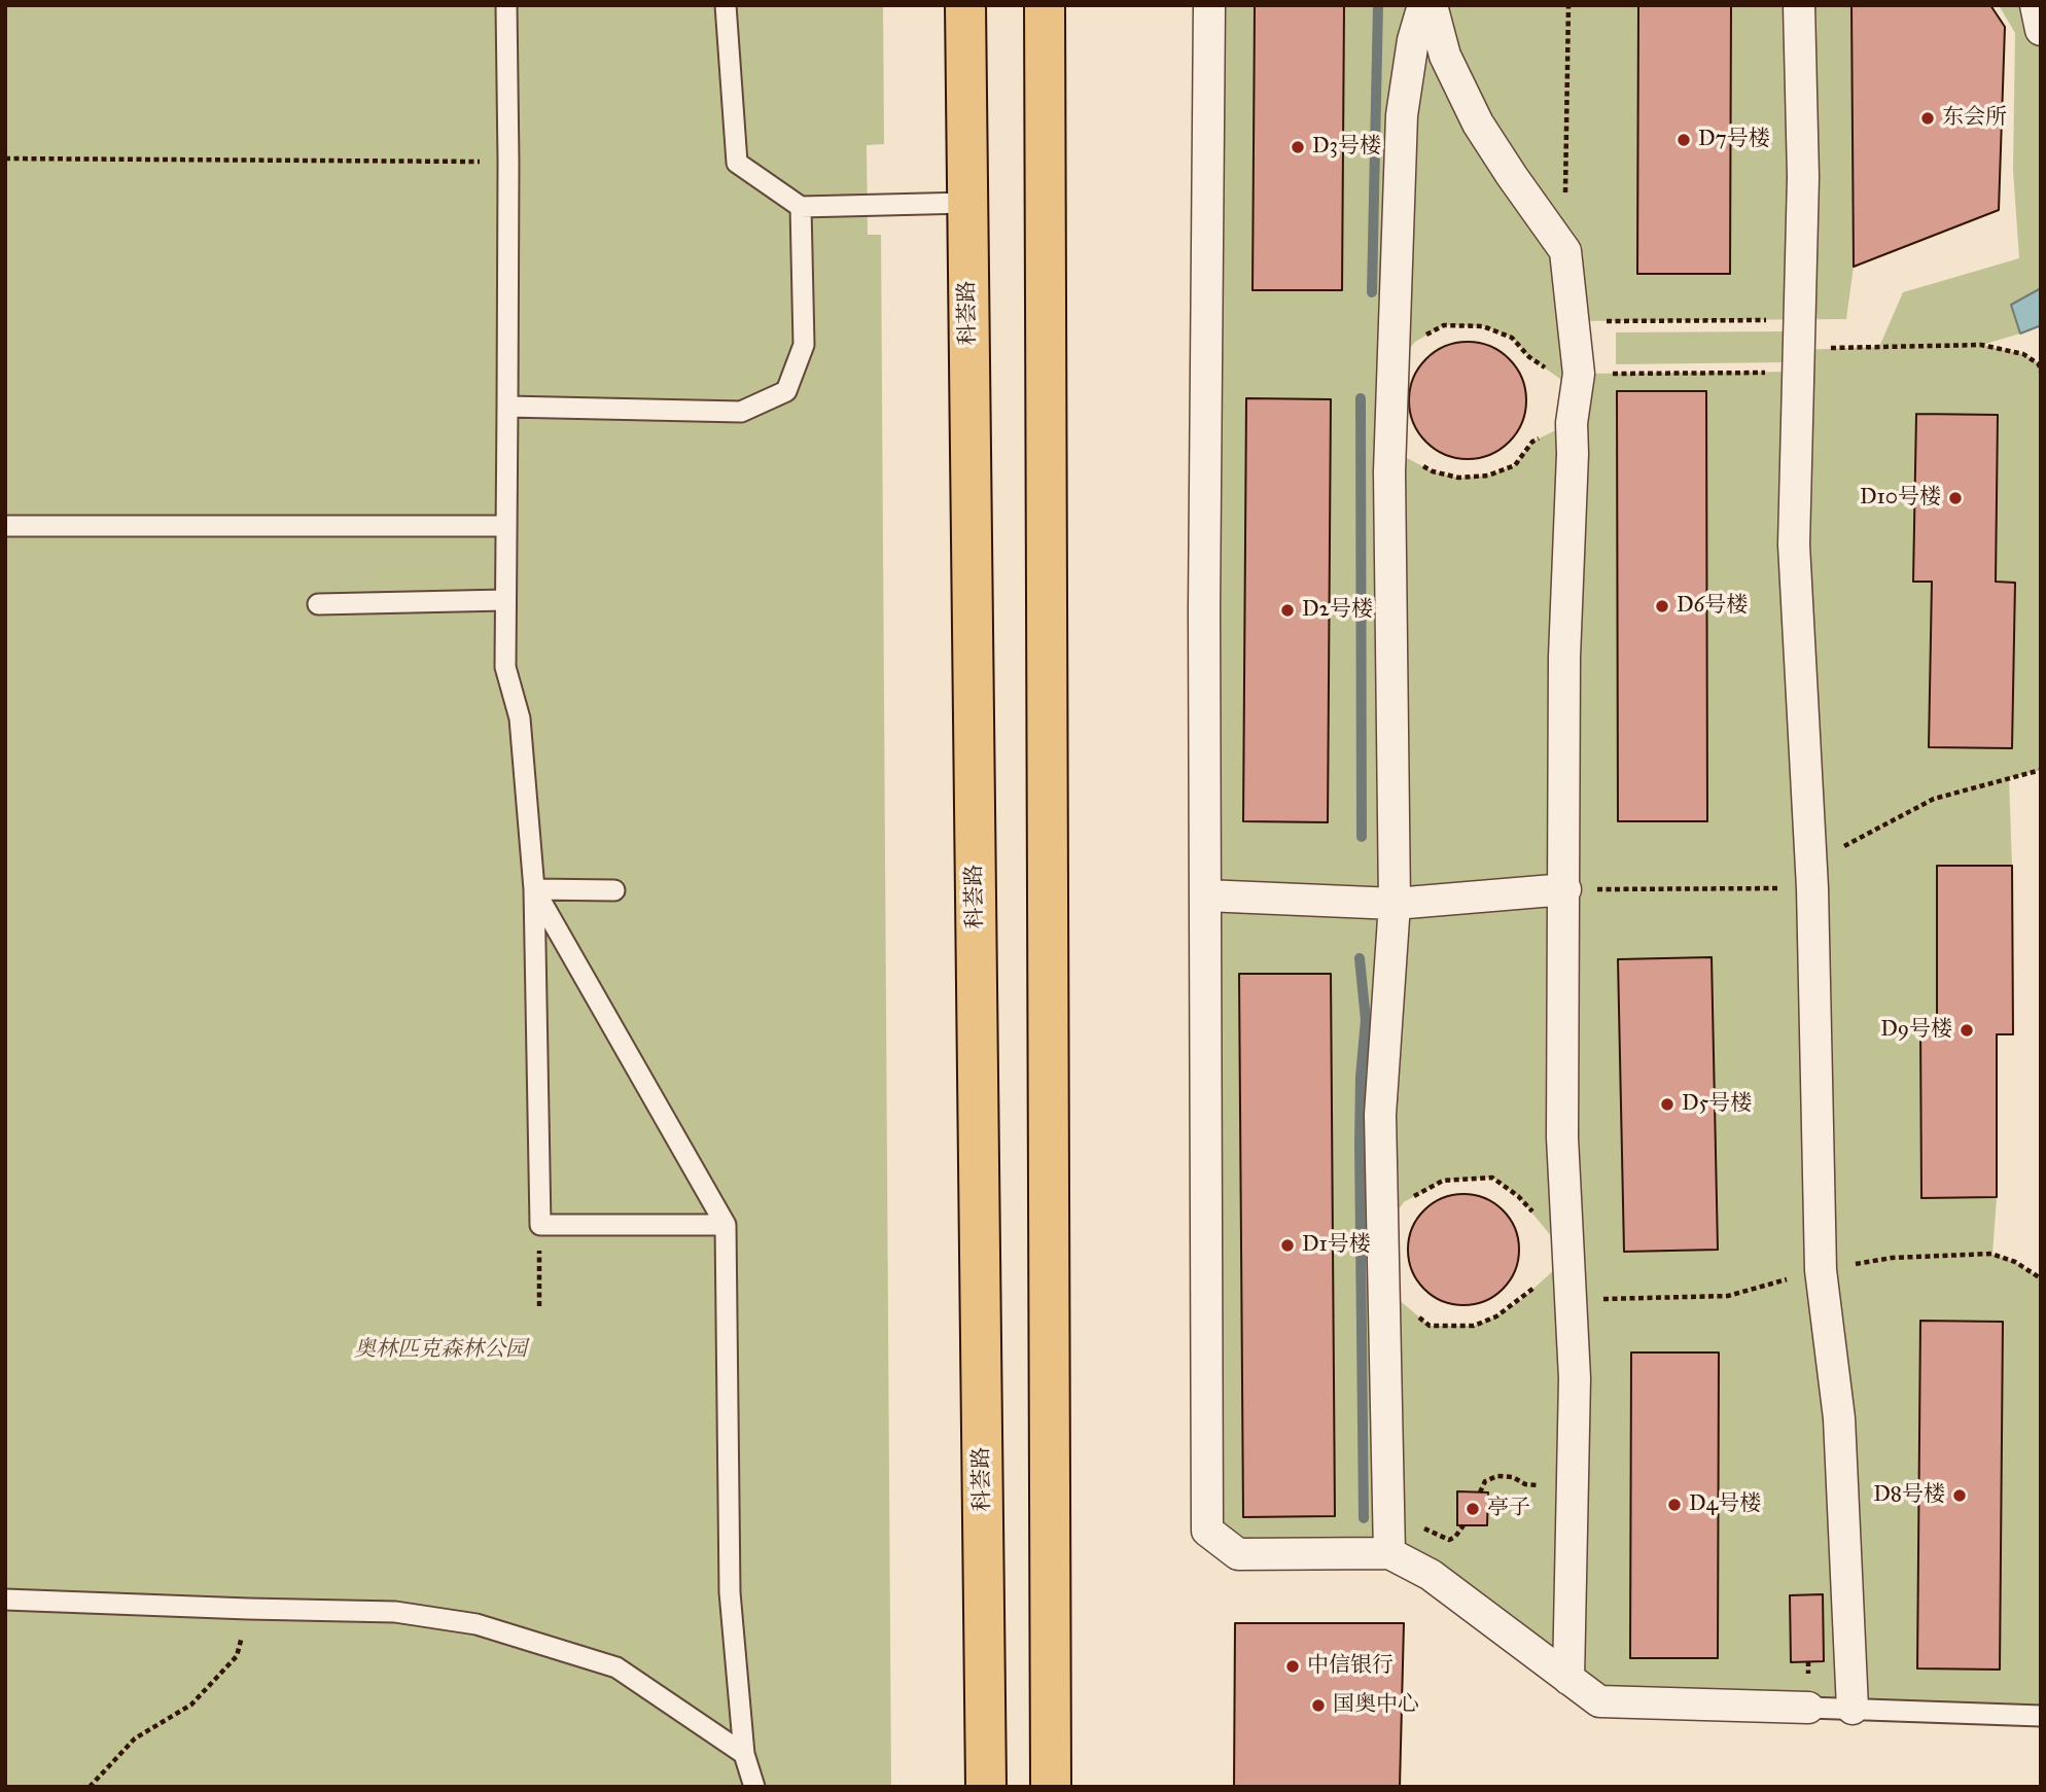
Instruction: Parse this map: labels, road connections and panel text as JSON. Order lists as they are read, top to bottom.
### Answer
{
  "streets": {
    "main road": ["科荟路"]
  },
  "parks": ["奥林匹克森林公园"],
  "places": [
    "东会所",
    "D7号楼",
    "D3号楼",
    "D10号楼",
    "D6号楼",
    "D2号楼",
    "D9号楼",
    "D5号楼",
    "D1号楼",
    "D8号楼",
    "D4号楼",
    "亭子",
    "中信银行",
    "国奥中心"
  ]
}
